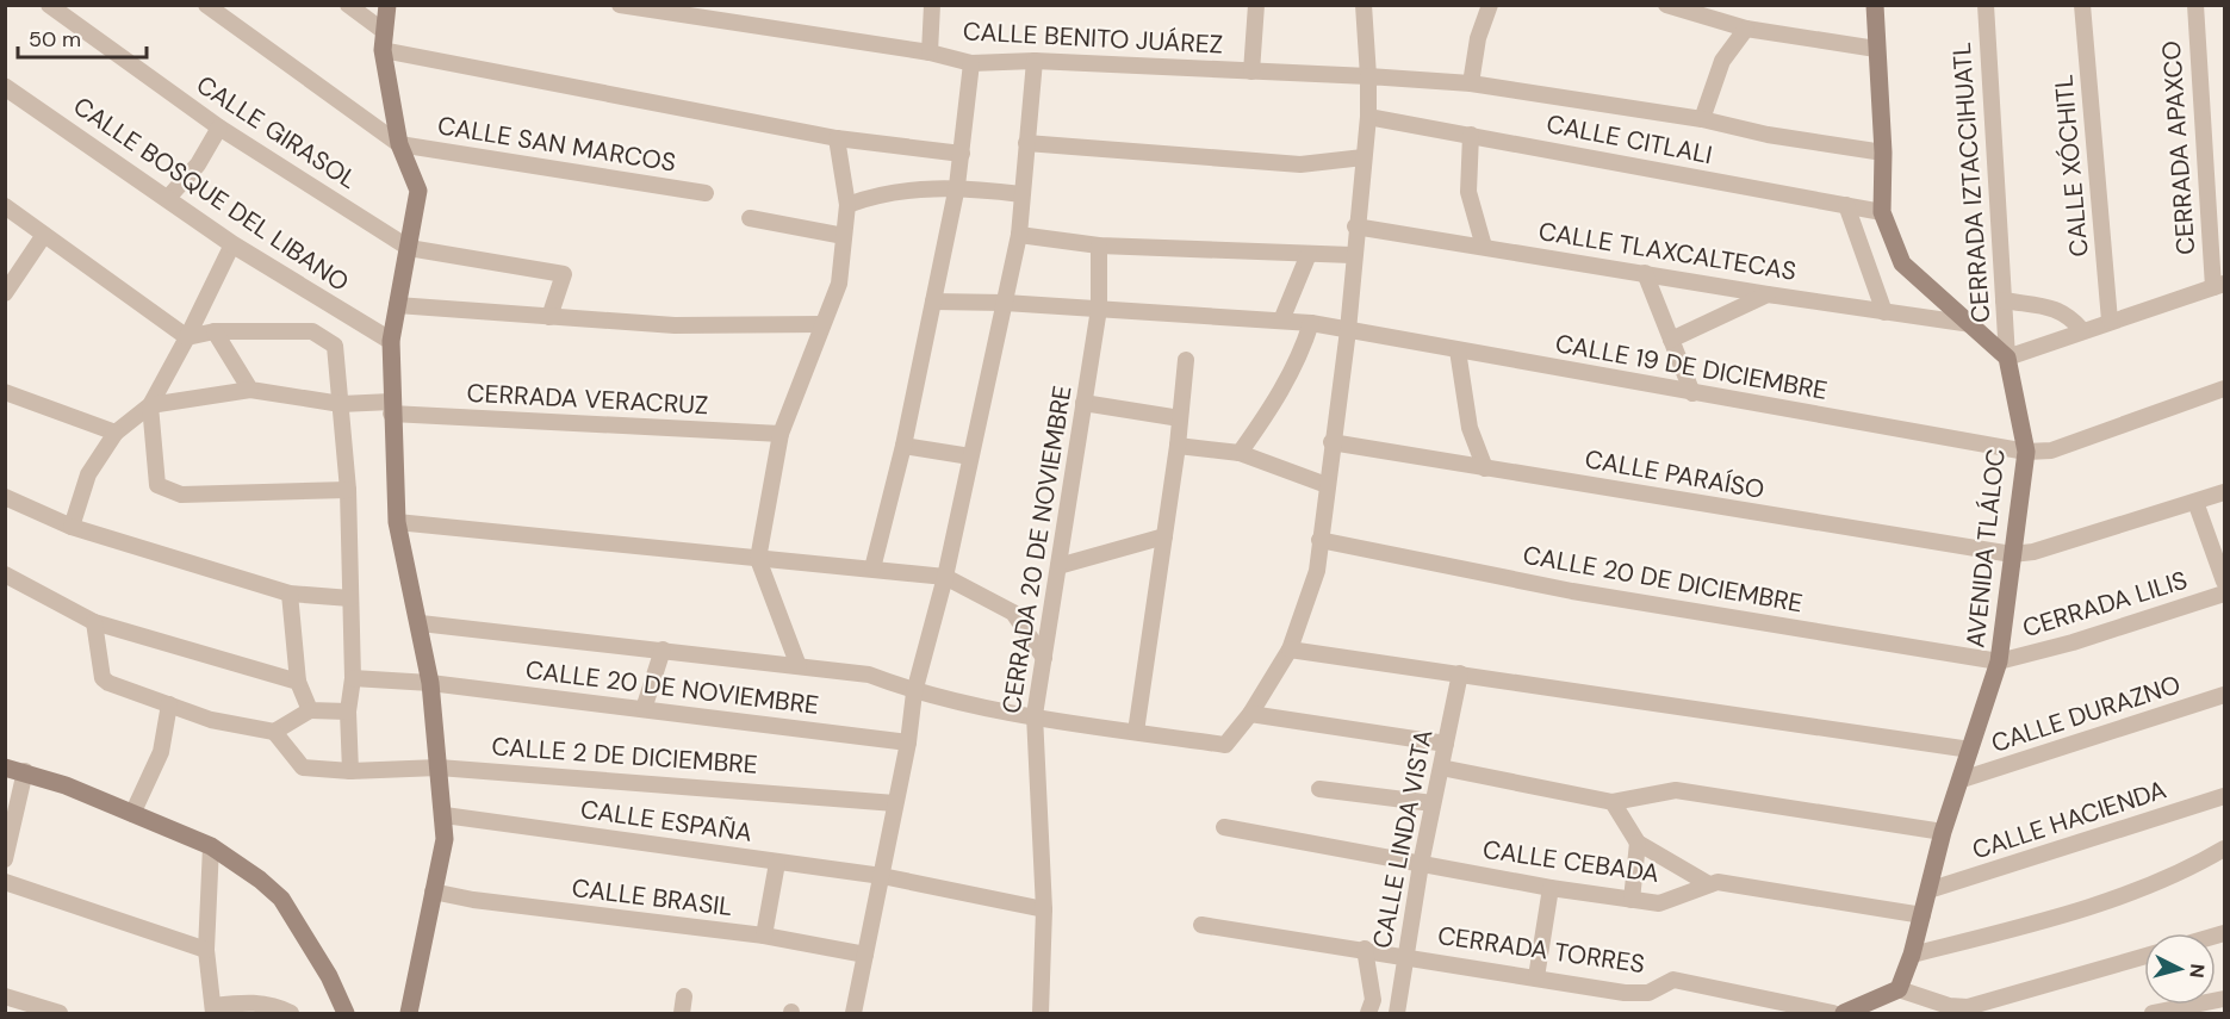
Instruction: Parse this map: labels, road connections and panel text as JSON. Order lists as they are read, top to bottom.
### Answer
{
  "streets": {
    "main road": ["AVENIDA TLÁLOC"],
    "street": [
      "CALLE BENITO JUÁREZ",
      "CALLE GIRASOL",
      "CALLE CITLALI",
      "CALLE SAN MARCOS",
      "CERRADA APAXCO",
      "CALLE XÓCHITL",
      "CERRADA IZTACCIHUATL",
      "CALLE BOSQUE DEL LIBANO",
      "CALLE TLAXCALTECAS",
      "CALLE 19 DE DICIEMBRE",
      "CERRADA VERACRUZ",
      "CALLE PARAÍSO",
      "CERRADA 20 DE NOVIEMBRE",
      "CALLE 20 DE DICIEMBRE",
      "CERRADA LILIS",
      "CALLE 20 DE NOVIEMBRE",
      "CALLE DURAZNO",
      "CALLE 2 DE DICIEMBRE",
      "CALLE HACIENDA",
      "CALLE ESPAÑA",
      "CALLE LINDA VISTA",
      "CALLE CEBADA",
      "CALLE BRASIL",
      "CERRADA TORRES"
    ]
  },
  "crossings": [
    ["CERRADA IZTACCIHUATL", "AVENIDA TLÁLOC"],
    ["CALLE 19 DE DICIEMBRE", "AVENIDA TLÁLOC"],
    ["CALLE 19 DE DICIEMBRE", "CERRADA 20 DE NOVIEMBRE"],
    ["CALLE PARAÍSO", "AVENIDA TLÁLOC"],
    ["AVENIDA TLÁLOC", "CALLE 20 DE DICIEMBRE"],
    ["AVENIDA TLÁLOC", "CERRADA LILIS"],
    ["AVENIDA TLÁLOC", "CALLE DURAZNO"],
    ["AVENIDA TLÁLOC", "CALLE HACIENDA"],
    ["AVENIDA TLÁLOC", "CALLE CEBADA"],
    ["CERRADA 20 DE NOVIEMBRE", "CALLE ESPAÑA"],
    ["CALLE 20 DE DICIEMBRE", "CERRADA LILIS"],
    ["CALLE LINDA VISTA", "CALLE CEBADA"],
    ["CALLE LINDA VISTA", "CERRADA TORRES"]
  ],
  "scale_bar": "50 m",
  "north": "right"
}
